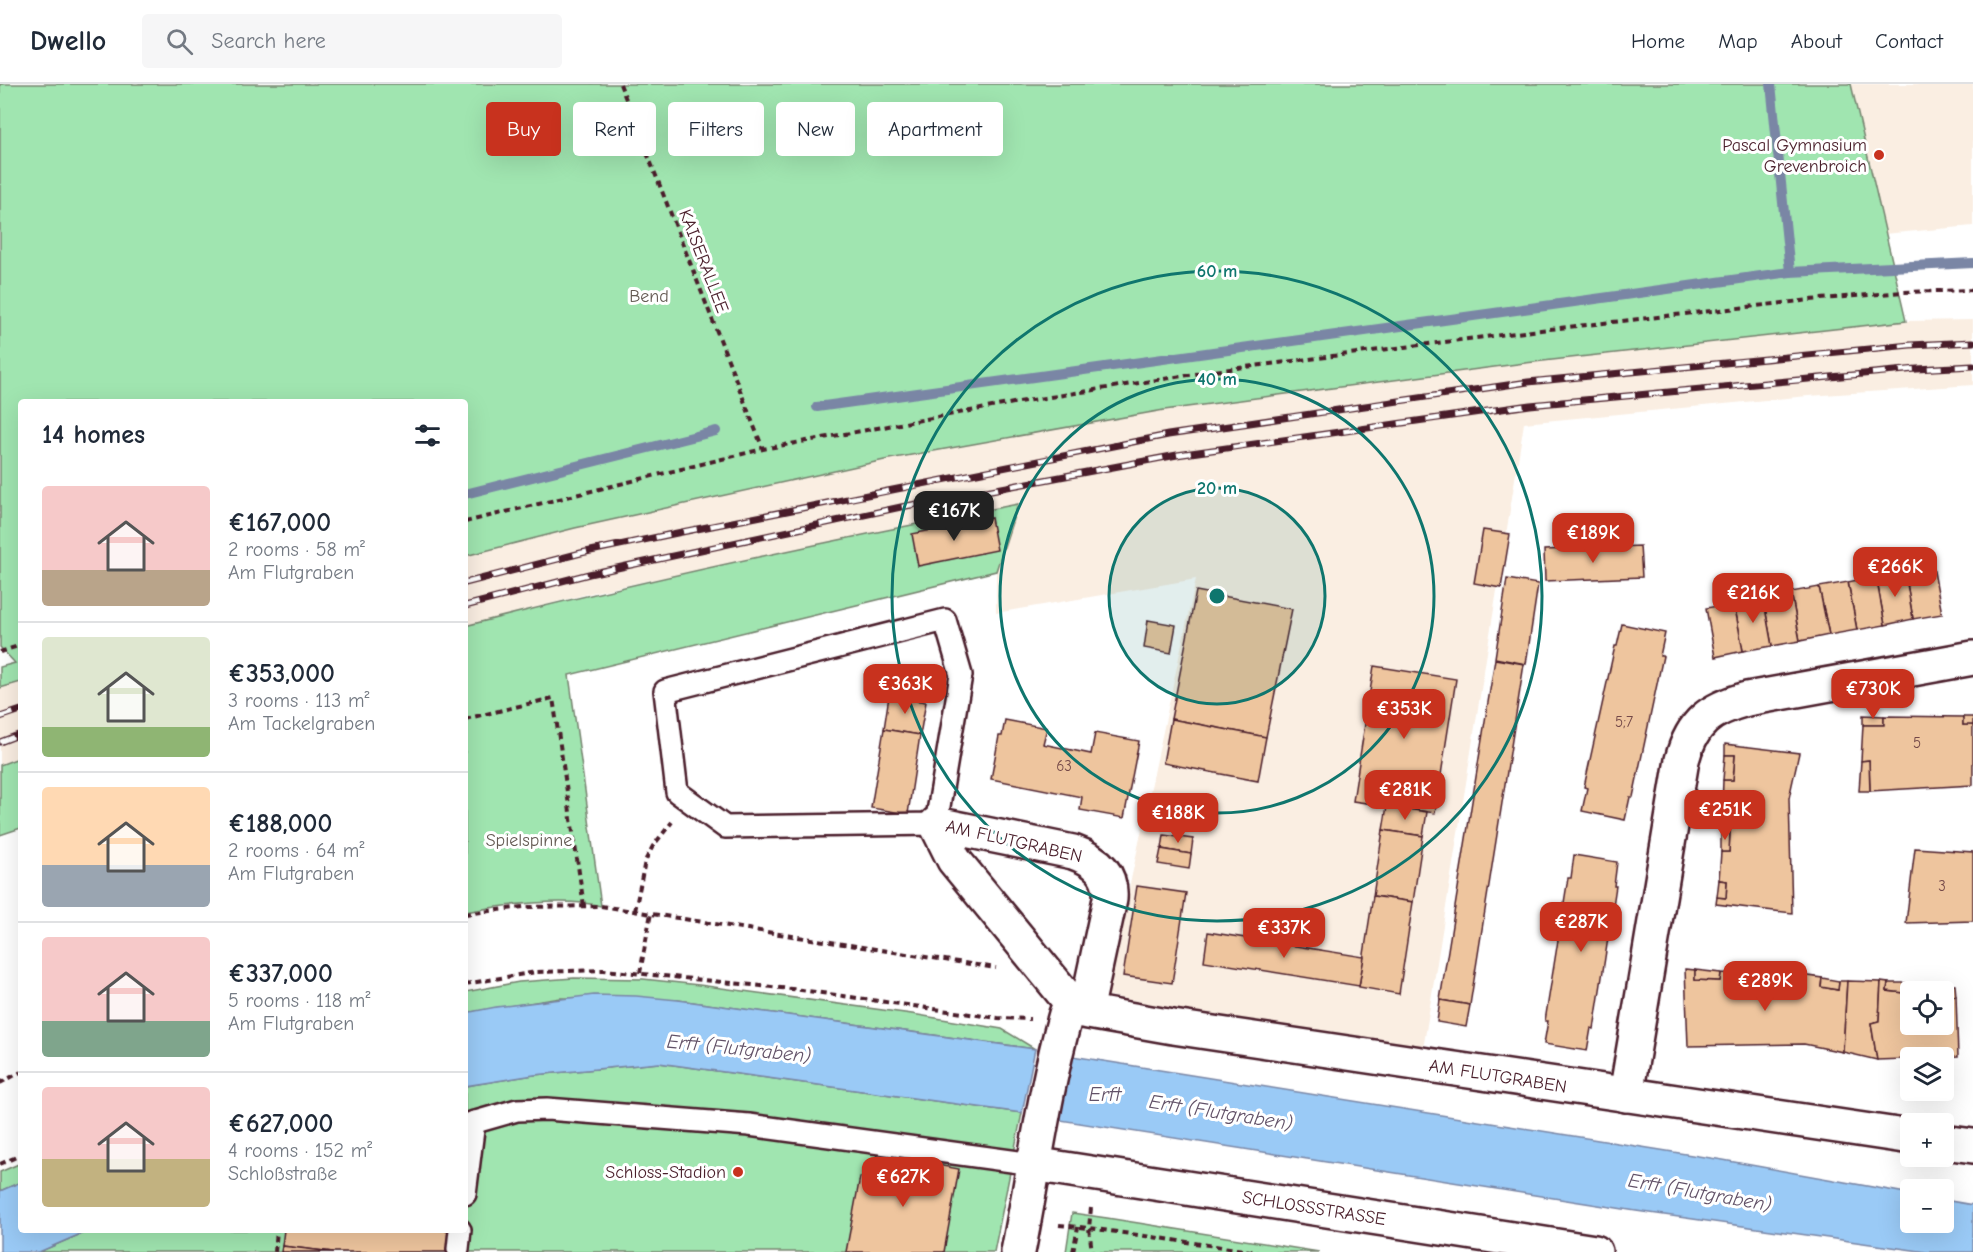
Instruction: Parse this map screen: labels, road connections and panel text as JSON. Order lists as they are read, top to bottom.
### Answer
{
  "streets": {
    "street": ["AM FLUTGRABEN", "SCHLOSSSTRASSE"],
    "path": ["KAISERALLEE"]
  },
  "crossings": [
    ["AM FLUTGRABEN", "SCHLOSSSTRASSE"]
  ],
  "water": ["Erft (Flutgraben)", "Erft"],
  "parks": ["Bend", "Spielspinne"],
  "places": ["Pascal Gymnasium Grevenbroich", "Schloss-Stadion"],
  "house_numbers": [
    "5;7",
    "5",
    "63",
    "3"
  ],
  "page": {
    "header": "Dwello",
    "search": "Search here",
    "nav": [
      "Home",
      "Map",
      "About",
      "Contact"
    ],
    "chip": [
      "Buy",
      "Rent",
      "Filters",
      "New",
      "Apartment"
    ],
    "heading": "14 homes",
    "list": [
      {
        "name": "€167,000",
        "note": "2 rooms · 58 m² · Am Flutgraben"
      },
      {
        "name": "€353,000",
        "note": "3 rooms · 113 m² · Am Tackelgraben"
      },
      {
        "name": "€188,000",
        "note": "2 rooms · 64 m² · Am Flutgraben"
      },
      {
        "name": "€337,000",
        "note": "5 rooms · 118 m² · Am Flutgraben"
      },
      {
        "name": "€627,000",
        "note": "4 rooms · 152 m² · Schloßstraße"
      }
    ],
    "price": [
      "€167K",
      "€189K",
      "€266K",
      "€216K",
      "€363K",
      "€730K",
      "€353K",
      "€281K",
      "€251K",
      "€188K",
      "€287K",
      "€337K",
      "€289K",
      "€627K"
    ],
    "map_buttons": ["+", "−"]
  },
  "rings": ["60 m", "40 m", "20 m"]
}
